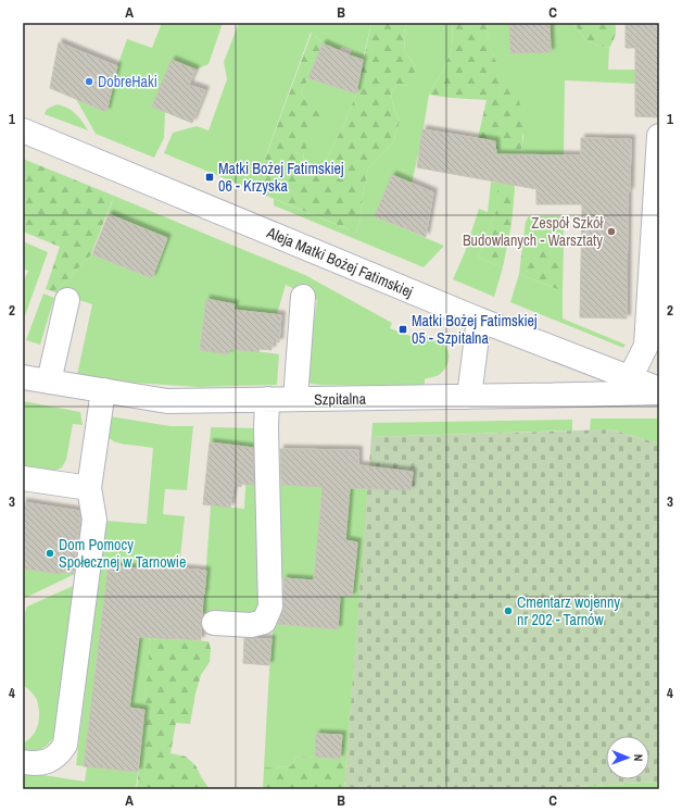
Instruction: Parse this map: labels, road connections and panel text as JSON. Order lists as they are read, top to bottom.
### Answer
{
  "streets": {
    "street": ["Aleja Matki Bożej Fatimskiej", "Szpitalna"]
  },
  "crossings": [
    ["Aleja Matki Bożej Fatimskiej", "Szpitalna"]
  ],
  "places": {
    "other": [
      "DobreHaki",
      "Zespół Szkół Budowlanych - Warsztaty",
      "Dom Pomocy Społecznej w Tarnowie",
      "Cmentarz wojenny nr 202 - Tarnów"
    ],
    "transit": ["Matki Bożej Fatimskiej 06 - Krzyska", "Matki Bożej Fatimskiej 05 - Szpitalna"]
  },
  "north": "right",
  "grid": {
    "columns": ["A", "B", "C"],
    "rows": [
      "1",
      "2",
      "3",
      "4"
    ]
  }
}
